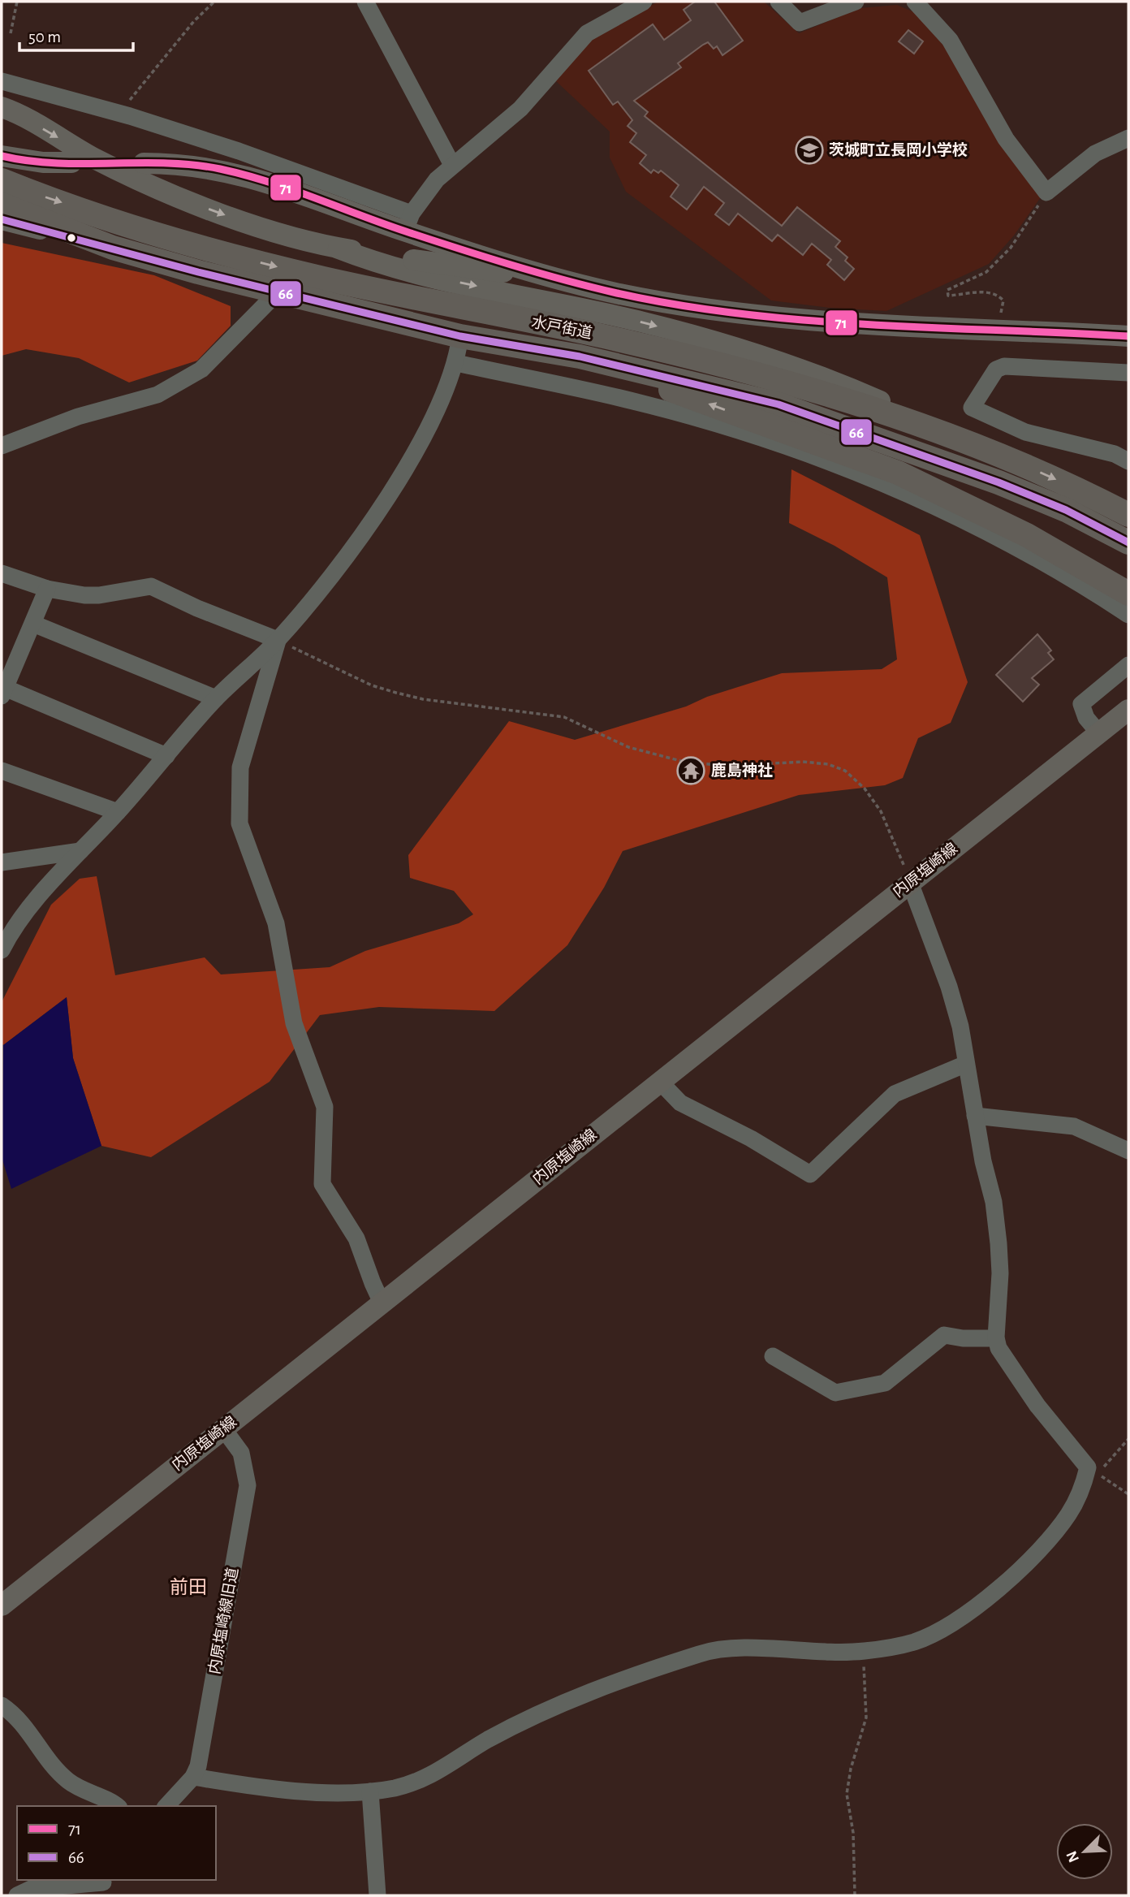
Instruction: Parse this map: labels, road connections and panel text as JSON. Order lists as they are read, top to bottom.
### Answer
{
  "streets": {
    "highway": ["水戸街道"],
    "main road": ["内原塩崎線"],
    "street": ["内原塩崎線旧道"]
  },
  "crossings": [
    ["内原塩崎線", "内原塩崎線旧道"]
  ],
  "districts": ["前田"],
  "places": {
    "school or university": ["茨城町立長岡小学校"],
    "temple": ["鹿島神社"]
  },
  "lines": ["transit line 71", "transit line 66"],
  "legend": ["71", "66"],
  "scale_bar": "50 m",
  "north": "bottom left"
}
